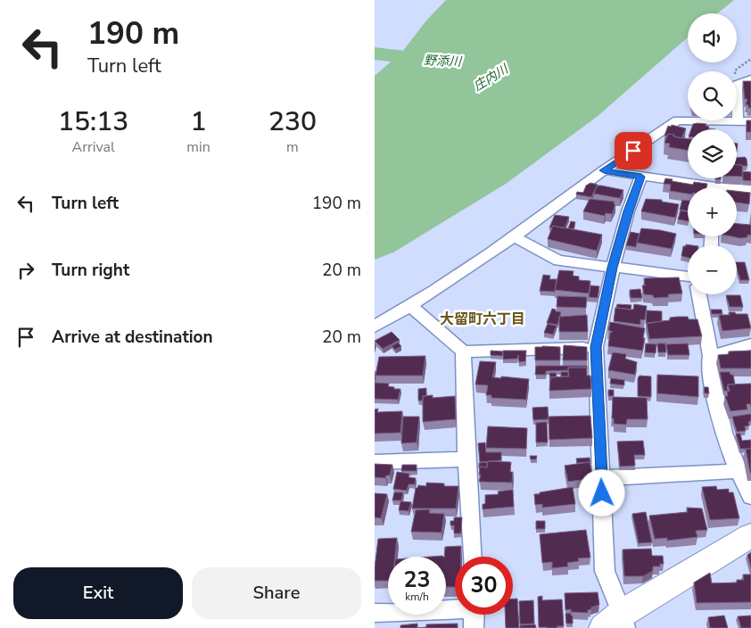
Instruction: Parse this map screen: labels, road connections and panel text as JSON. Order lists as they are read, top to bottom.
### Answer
{
  "districts": ["大留町六丁目"],
  "water": ["野添川", "庄内川"],
  "page": {
    "turn": ["190 m", "Turn left"],
    "map_buttons": ["+", "−"],
    "eta": [
      "15:13",
      "Arrival",
      "1",
      "min",
      "230",
      "m"
    ],
    "list": [
      {
        "name": "Turn left",
        "value": "190 m"
      },
      {
        "name": "Turn right",
        "value": "20 m"
      },
      {
        "name": "Arrive at destination",
        "value": "20 m"
      }
    ],
    "speed": "23 km/h",
    "limit": "30",
    "buttons": ["Exit", "Share"]
  }
}
